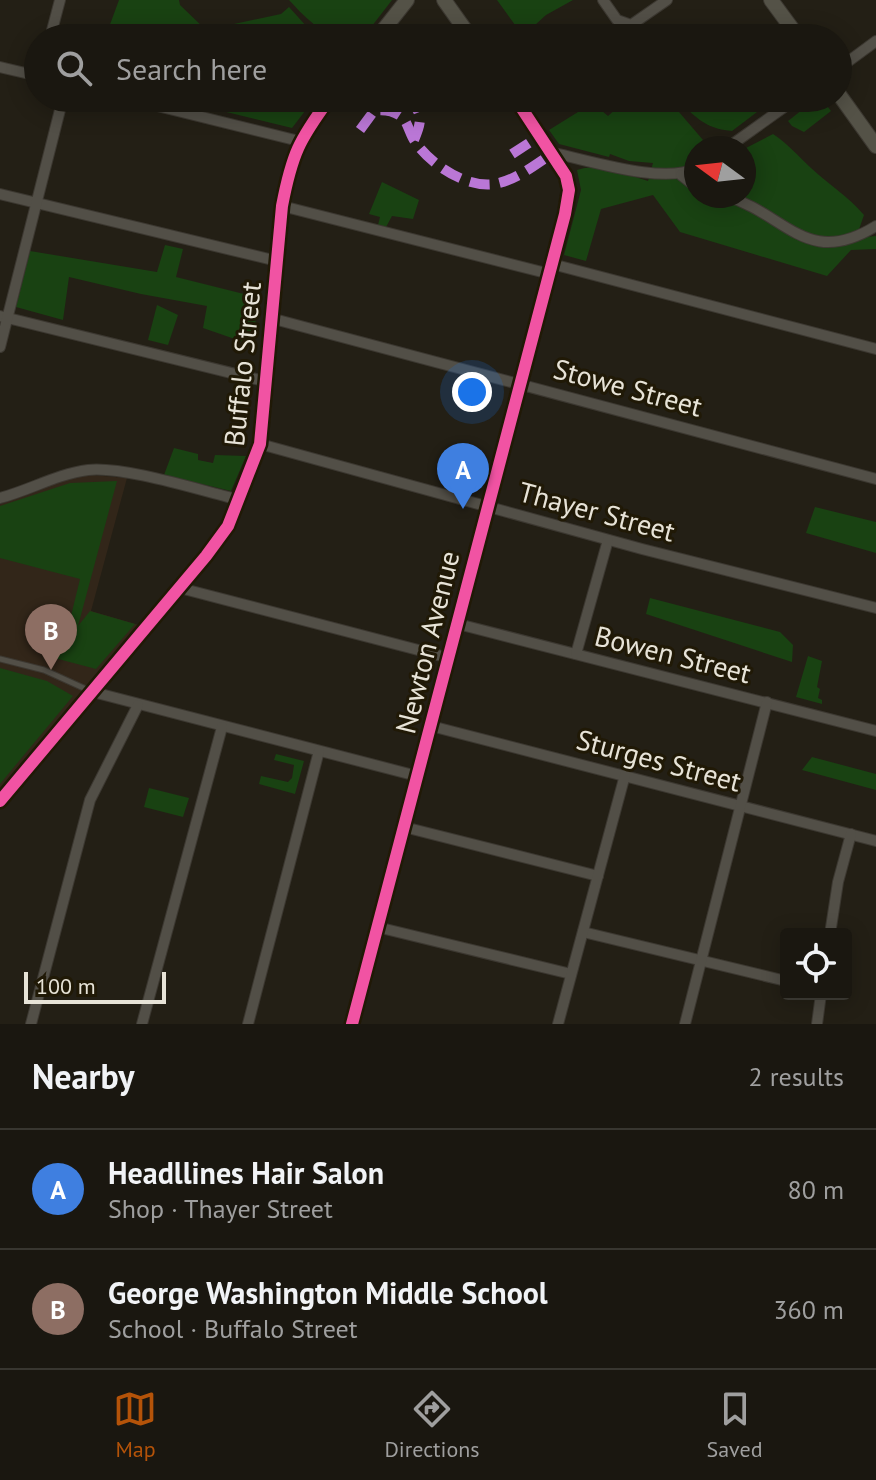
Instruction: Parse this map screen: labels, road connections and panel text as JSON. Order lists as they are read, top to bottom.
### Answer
{
  "streets": {
    "street": [
      "Buffalo Street",
      "Stowe Street",
      "Thayer Street",
      "Newton Avenue",
      "Bowen Street",
      "Sturges Street"
    ]
  },
  "crossings": [
    ["Buffalo Street", "Stowe Street"],
    ["Buffalo Street", "Thayer Street"],
    ["Stowe Street", "Newton Avenue"],
    ["Thayer Street", "Newton Avenue"],
    ["Newton Avenue", "Bowen Street"],
    ["Newton Avenue", "Sturges Street"]
  ],
  "scale_bar": "100 m",
  "north": "left",
  "page": {
    "search": "Search here",
    "pins": ["A", "B"],
    "scale": "100 m",
    "heading": ["Nearby", "2 results"],
    "list": [
      {
        "mark": "A",
        "name": "Headllines Hair Salon",
        "note": "Shop · Thayer Street",
        "value": "80 m"
      },
      {
        "mark": "B",
        "name": "George Washington Middle School",
        "note": "School · Buffalo Street",
        "value": "360 m"
      }
    ],
    "nav": ["Map", "Directions", "Saved"]
  }
}
